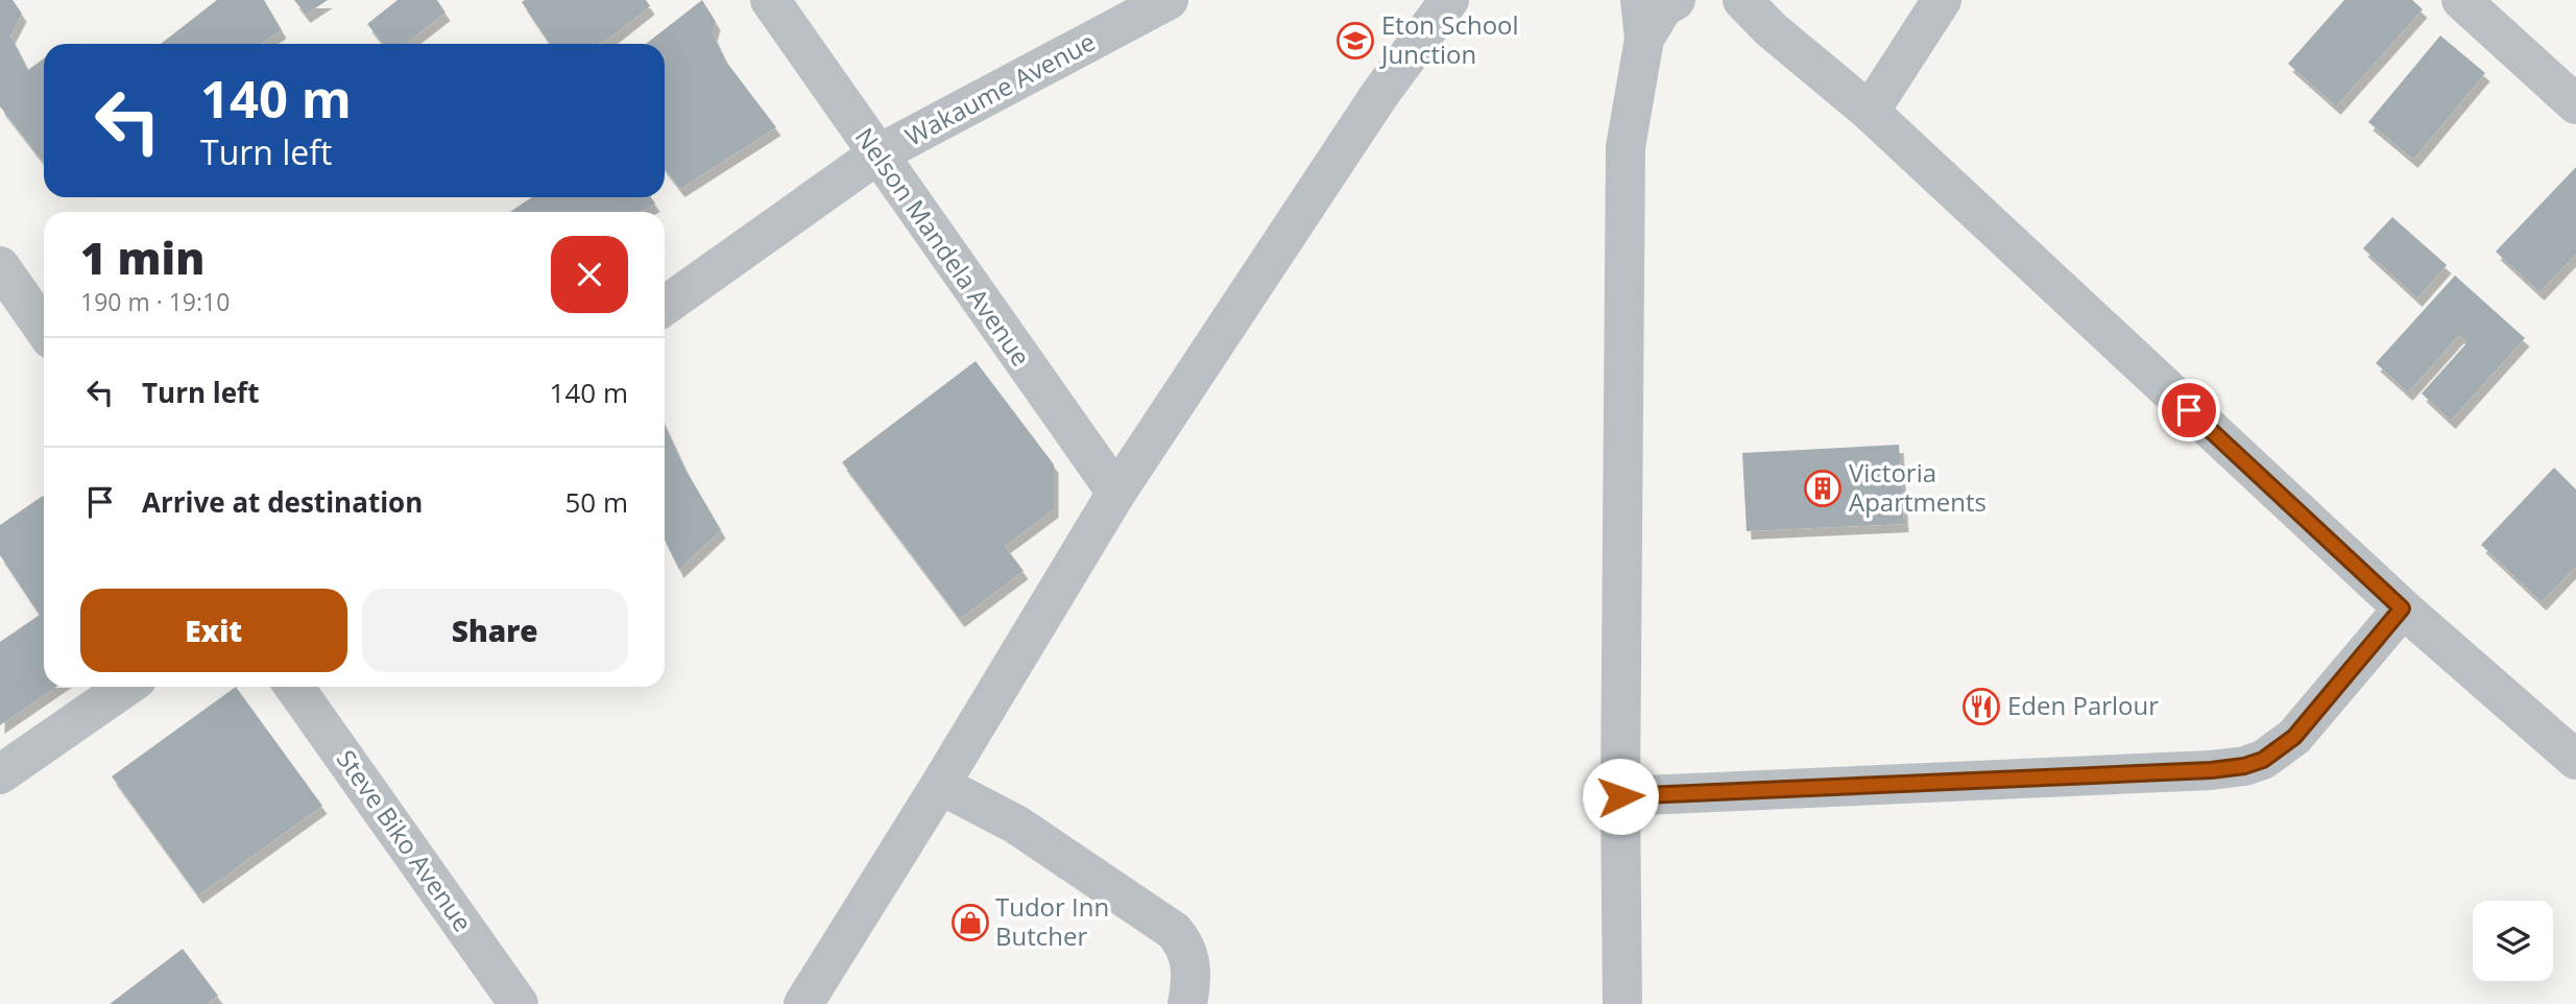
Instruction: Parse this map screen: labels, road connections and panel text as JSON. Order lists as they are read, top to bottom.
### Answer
{
  "streets": {
    "street": ["Wakaume Avenue", "Nelson Mandela Avenue", "Steve Biko Avenue"]
  },
  "crossings": [
    ["Wakaume Avenue", "Nelson Mandela Avenue"]
  ],
  "places": {
    "school or university": ["Eton School Junction"],
    "building": ["Victoria Apartments"],
    "restaurant": ["Eden Parlour"],
    "shop": ["Tudor Inn Butcher"]
  },
  "page": {
    "turn": ["140 m", "Turn left"],
    "heading": ["1 min", "190 m · 19:10"],
    "list": [
      {
        "name": "Turn left",
        "value": "140 m"
      },
      {
        "name": "Arrive at destination",
        "value": "50 m"
      }
    ],
    "buttons": ["Exit", "Share"]
  }
}
